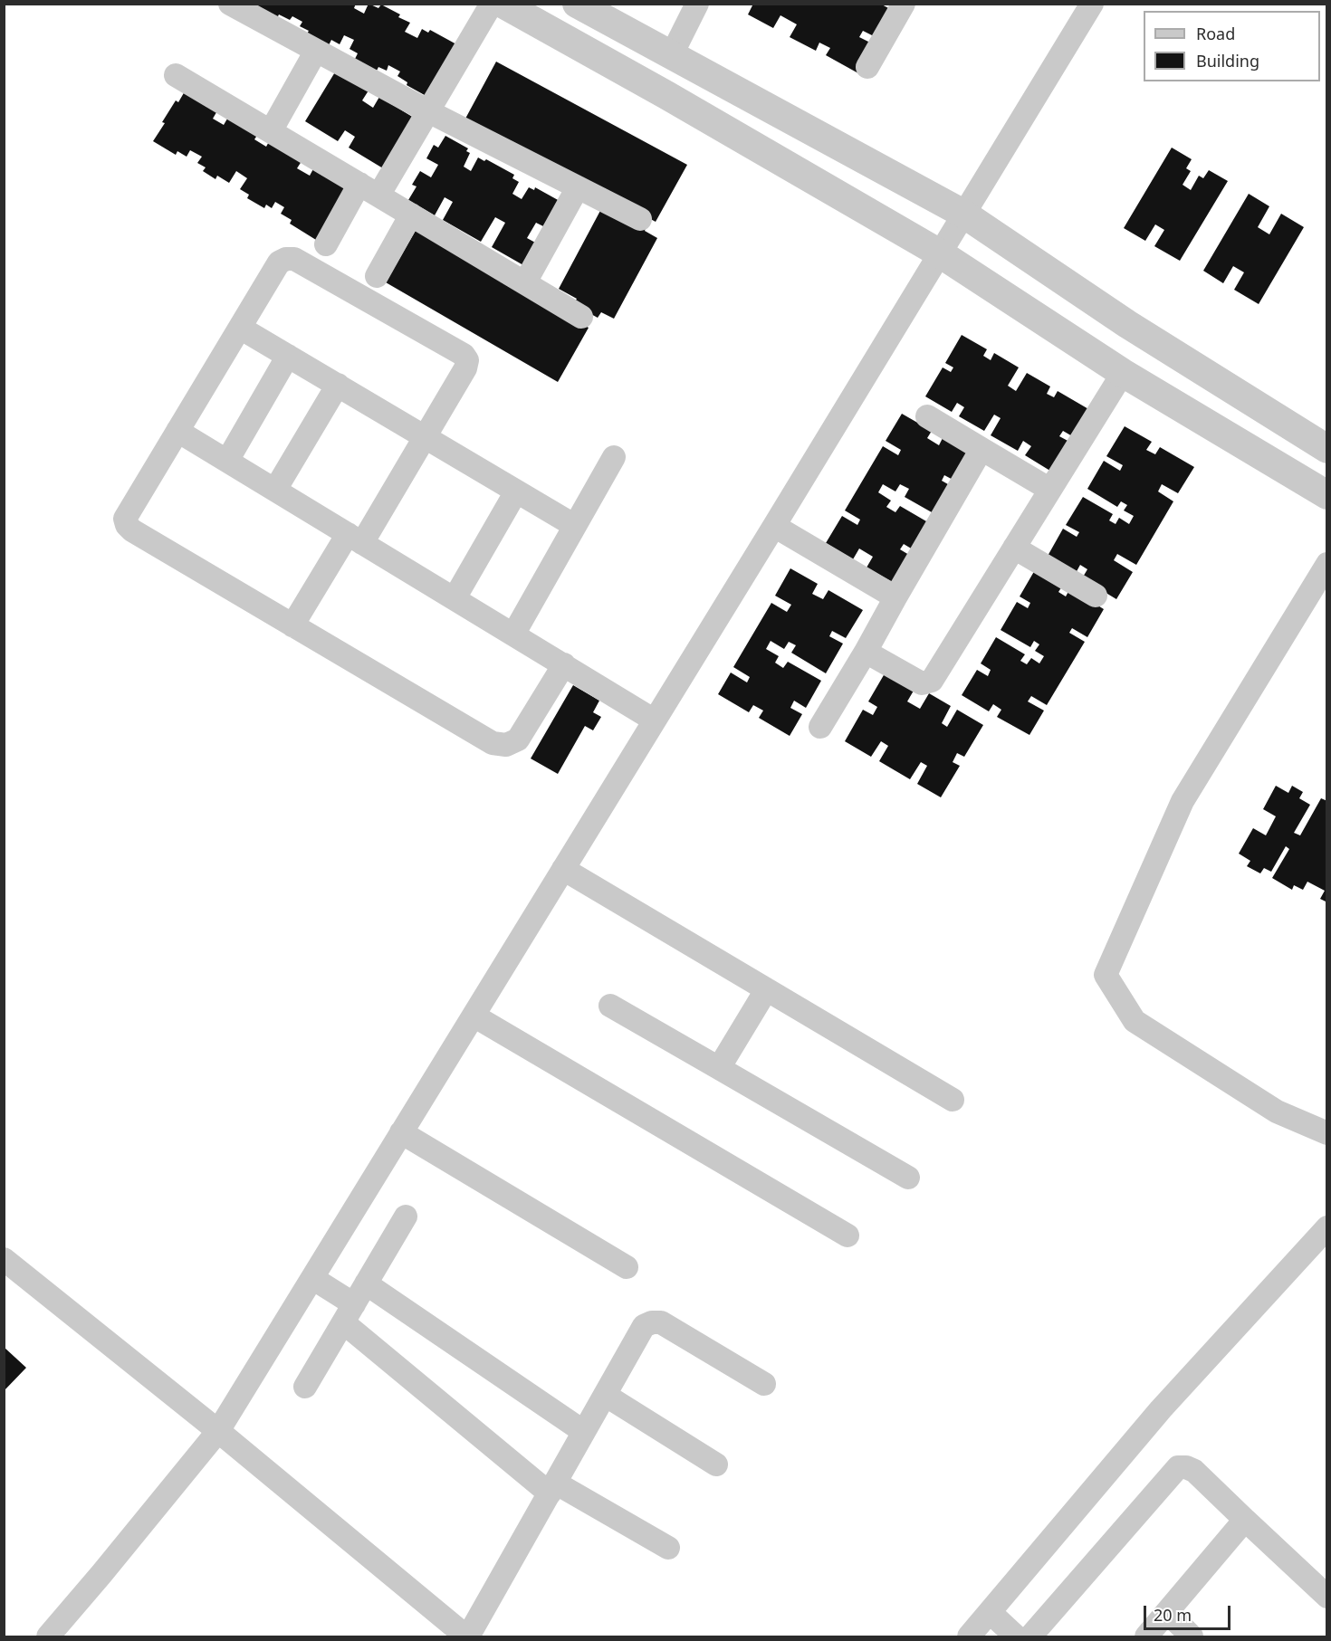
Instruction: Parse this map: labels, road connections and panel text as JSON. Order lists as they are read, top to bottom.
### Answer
{
  "legend": ["Road", "Building"],
  "scale_bar": "20 m"
}
